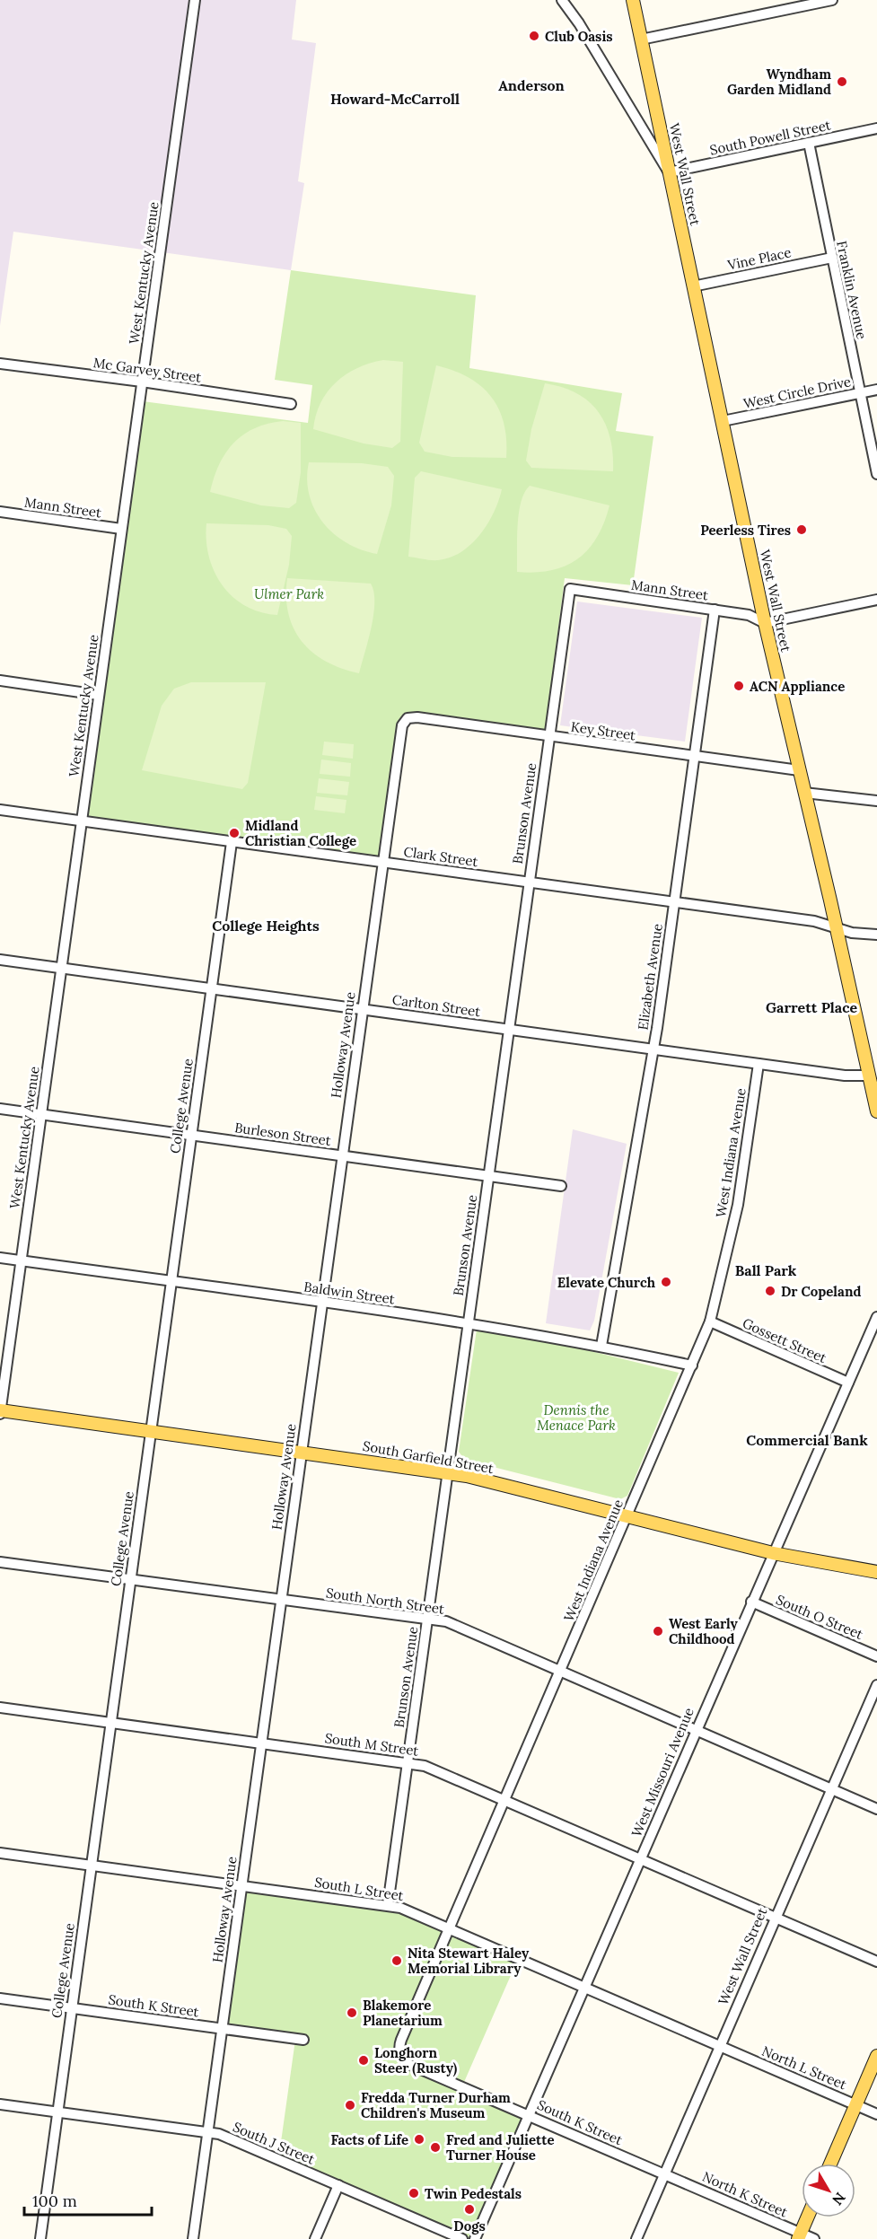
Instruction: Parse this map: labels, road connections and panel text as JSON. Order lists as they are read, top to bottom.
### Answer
{
  "streets": {
    "main road": ["West Wall Street", "South Garfield Street"],
    "street": [
      "South Powell Street",
      "Vine Place",
      "West Kentucky Avenue",
      "Franklin Avenue",
      "Mc Garvey Street",
      "West Circle Drive",
      "Mann Street",
      "Key Street",
      "Brunson Avenue",
      "Clark Street",
      "Elizabeth Avenue",
      "Carlton Street",
      "Holloway Avenue",
      "College Avenue",
      "Burleson Street",
      "West Indiana Avenue",
      "Baldwin Street",
      "Gossett Street",
      "South North Street",
      "South O Street",
      "South M Street",
      "West Missouri Avenue",
      "South L Street",
      "South K Street",
      "North L Street",
      "South J Street",
      "North K Street"
    ]
  },
  "crossings": [
    ["South Powell Street", "West Wall Street"],
    ["South Powell Street", "Franklin Avenue"],
    ["West Wall Street", "Vine Place"],
    ["West Wall Street", "West Circle Drive"],
    ["West Wall Street", "Mann Street"],
    ["West Wall Street", "Key Street"],
    ["West Wall Street", "Clark Street"],
    ["West Wall Street", "Carlton Street"],
    ["West Wall Street", "South North Street"],
    ["West Wall Street", "South M Street"],
    ["West Wall Street", "South L Street"],
    ["West Wall Street", "South K Street"],
    ["West Wall Street", "North L Street"],
    ["West Wall Street", "North K Street"],
    ["Vine Place", "Franklin Avenue"],
    ["West Kentucky Avenue", "Mc Garvey Street"],
    ["West Kentucky Avenue", "Mann Street"],
    ["West Kentucky Avenue", "Clark Street"],
    ["West Kentucky Avenue", "Carlton Street"],
    ["West Kentucky Avenue", "Burleson Street"],
    ["West Kentucky Avenue", "Baldwin Street"],
    ["West Kentucky Avenue", "South Garfield Street"],
    ["Franklin Avenue", "West Circle Drive"],
    ["Mann Street", "Brunson Avenue"],
    ["Mann Street", "Elizabeth Avenue"],
    ["Key Street", "Brunson Avenue"],
    ["Key Street", "Elizabeth Avenue"],
    ["Key Street", "Holloway Avenue"],
    ["Brunson Avenue", "Clark Street"],
    ["Brunson Avenue", "Carlton Street"],
    ["Brunson Avenue", "Burleson Street"],
    ["Brunson Avenue", "Baldwin Street"],
    ["Brunson Avenue", "South Garfield Street"],
    ["Brunson Avenue", "South North Street"],
    ["Brunson Avenue", "South M Street"],
    ["Brunson Avenue", "South L Street"],
    ["Clark Street", "Elizabeth Avenue"],
    ["Clark Street", "Holloway Avenue"],
    ["Clark Street", "College Avenue"],
    ["Elizabeth Avenue", "Carlton Street"],
    ["Elizabeth Avenue", "Baldwin Street"],
    ["Carlton Street", "Holloway Avenue"],
    ["Carlton Street", "College Avenue"],
    ["Carlton Street", "West Indiana Avenue"],
    ["Holloway Avenue", "Burleson Street"],
    ["Holloway Avenue", "Baldwin Street"],
    ["Holloway Avenue", "South Garfield Street"],
    ["Holloway Avenue", "South North Street"],
    ["Holloway Avenue", "South M Street"],
    ["Holloway Avenue", "South L Street"],
    ["Holloway Avenue", "South K Street"],
    ["Holloway Avenue", "South J Street"],
    ["College Avenue", "Burleson Street"],
    ["College Avenue", "Baldwin Street"],
    ["College Avenue", "South Garfield Street"],
    ["College Avenue", "South North Street"],
    ["College Avenue", "South M Street"],
    ["College Avenue", "South L Street"],
    ["College Avenue", "South K Street"],
    ["College Avenue", "South J Street"],
    ["West Indiana Avenue", "Baldwin Street"],
    ["West Indiana Avenue", "Gossett Street"],
    ["West Indiana Avenue", "South Garfield Street"],
    ["West Indiana Avenue", "South North Street"],
    ["West Indiana Avenue", "South M Street"],
    ["West Indiana Avenue", "South L Street"],
    ["West Indiana Avenue", "South K Street"],
    ["Gossett Street", "West Missouri Avenue"],
    ["South Garfield Street", "West Missouri Avenue"],
    ["South North Street", "West Missouri Avenue"],
    ["South O Street", "West Missouri Avenue"],
    ["South M Street", "West Missouri Avenue"],
    ["West Missouri Avenue", "South L Street"],
    ["West Missouri Avenue", "South K Street"],
    ["South L Street", "North L Street"],
    ["South K Street", "North K Street"]
  ],
  "districts": [
    "Anderson",
    "Howard-McCarroll",
    "College Heights",
    "Garrett Place",
    "Ball Park",
    "Commercial Bank"
  ],
  "parks": ["Ulmer Park", "Dennis the Menace Park"],
  "places": [
    "Club Oasis",
    "Wyndham Garden Midland",
    "Peerless Tires",
    "ACN Appliance",
    "Midland Christian College",
    "Elevate Church",
    "Dr Copeland",
    "West Early Childhood",
    "Nita Stewart Haley Memorial Library",
    "Blakemore Planetarium",
    "Longhorn Steer (Rusty)",
    "Fredda Turner Durham Children's Museum",
    "Facts of Life",
    "Fred and Juliette Turner House",
    "Twin Pedestals",
    "Dogs"
  ],
  "scale_bar": "100 m",
  "north": "bottom right"
}
